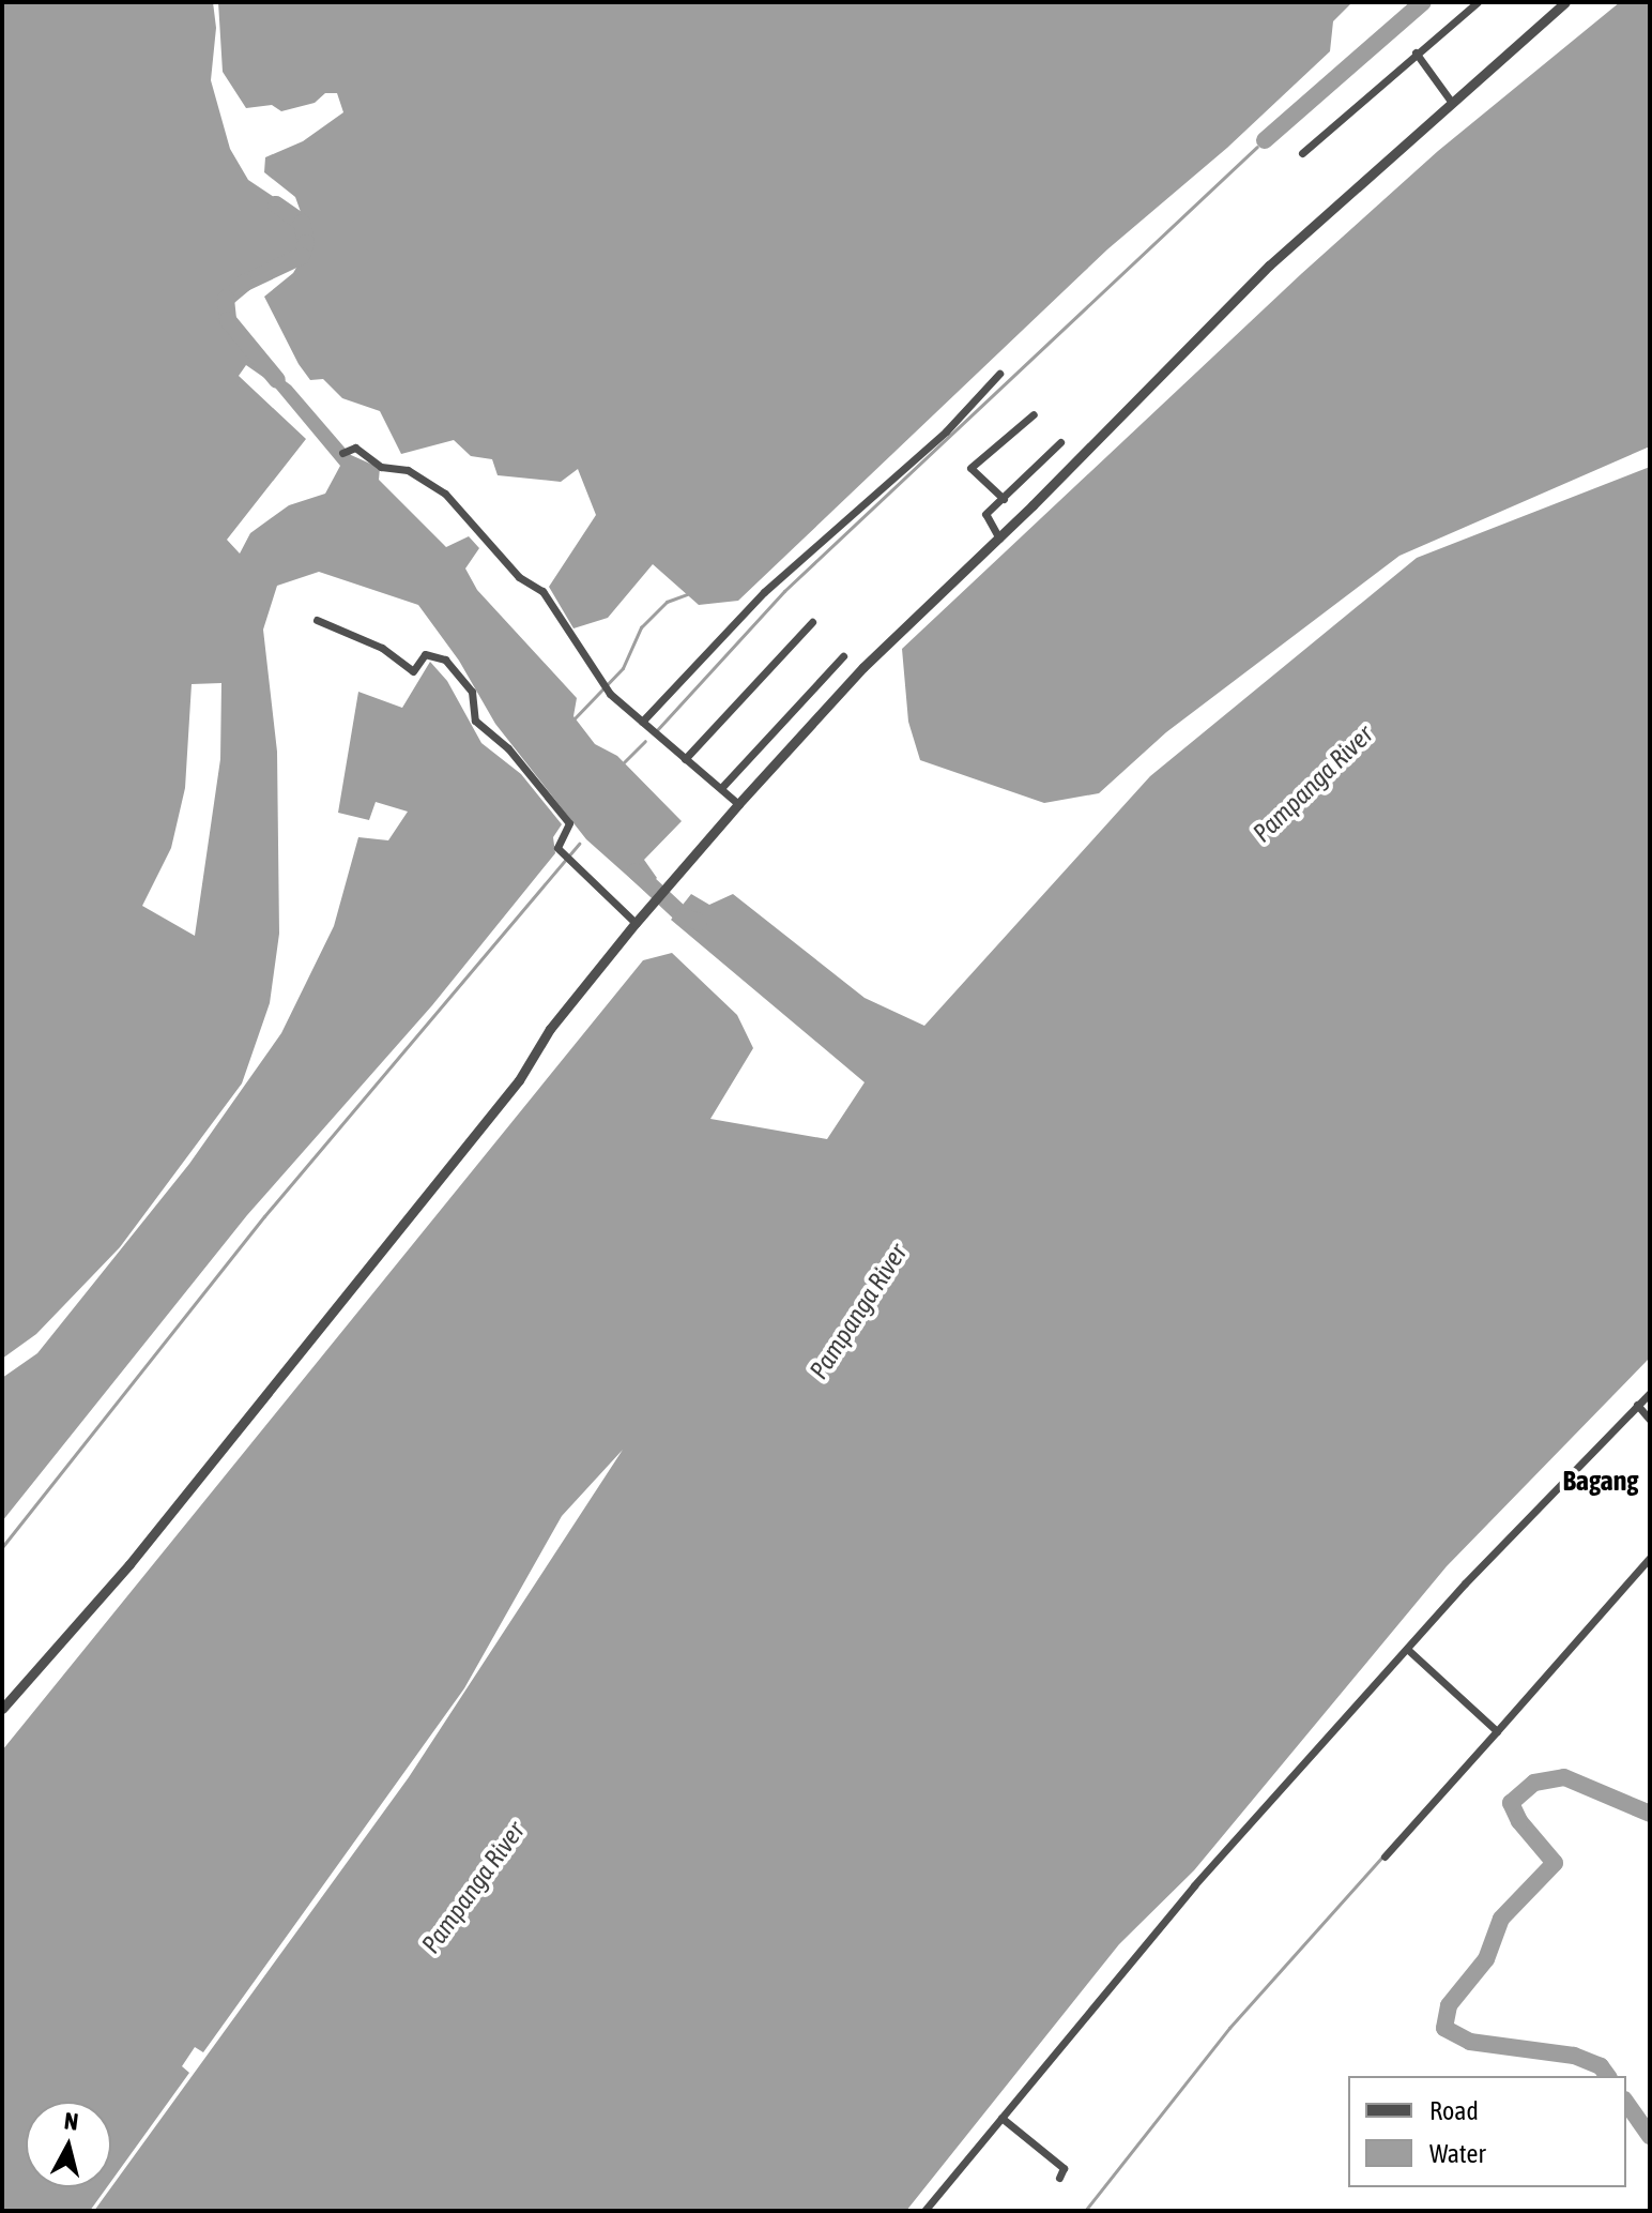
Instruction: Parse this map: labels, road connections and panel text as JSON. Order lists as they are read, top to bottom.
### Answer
{
  "districts": ["Bagang"],
  "water": ["Pampanga River"],
  "legend": ["Road", "Water"],
  "north": "top"
}
